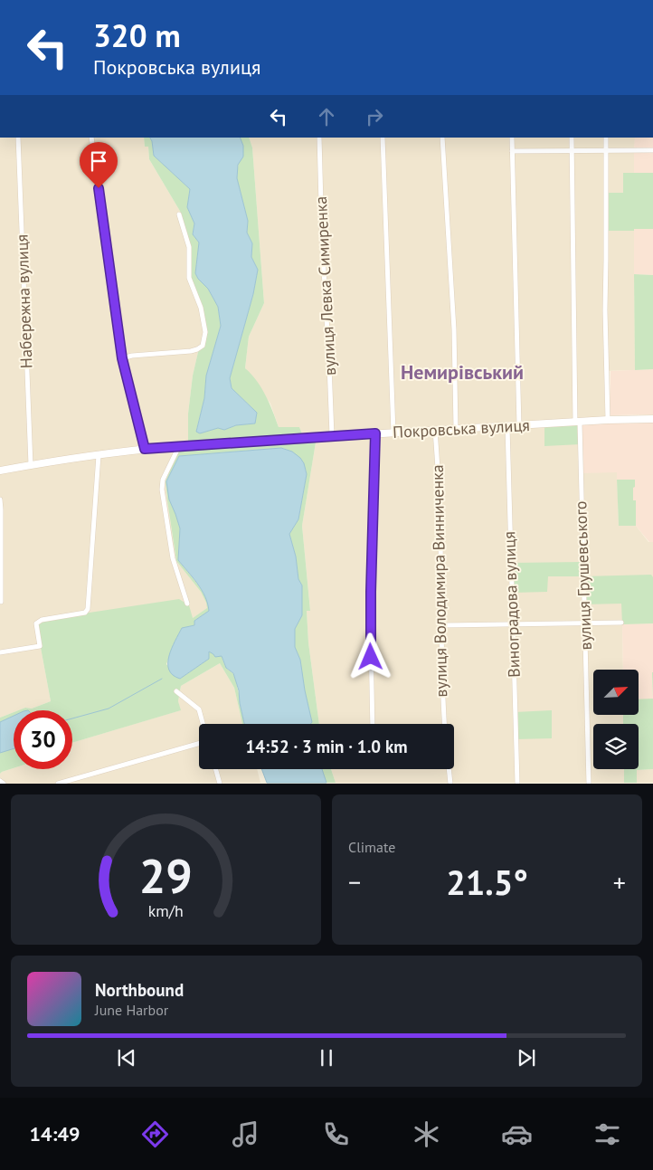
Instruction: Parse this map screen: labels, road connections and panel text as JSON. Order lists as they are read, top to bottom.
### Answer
{
  "streets": {
    "street": [
      "вулиця Левка Симиренка",
      "Набережна вулиця",
      "Покровська вулиця",
      "вулиця Грушевського",
      "вулиця Володимира Винниченка",
      "Виноградова вулиця"
    ]
  },
  "crossings": [
    ["вулиця Левка Симиренка", "Покровська вулиця"],
    ["Набережна вулиця", "Покровська вулиця"],
    ["Покровська вулиця", "вулиця Грушевського"],
    ["Покровська вулиця", "вулиця Володимира Винниченка"],
    ["Покровська вулиця", "Виноградова вулиця"]
  ],
  "districts": ["Немирівський"],
  "north": "top right",
  "page": {
    "turn": ["320 m", "Покровська вулиця"],
    "limit": "30",
    "trip": "14:52 · 3 min · 1.0 km",
    "tile": "Climate",
    "heat": ["−", "21.5°", "+"],
    "song": ["Northbound", "June Harbor"],
    "tabs": "14:49",
    "gauge": ["29", "km/h"]
  }
}
